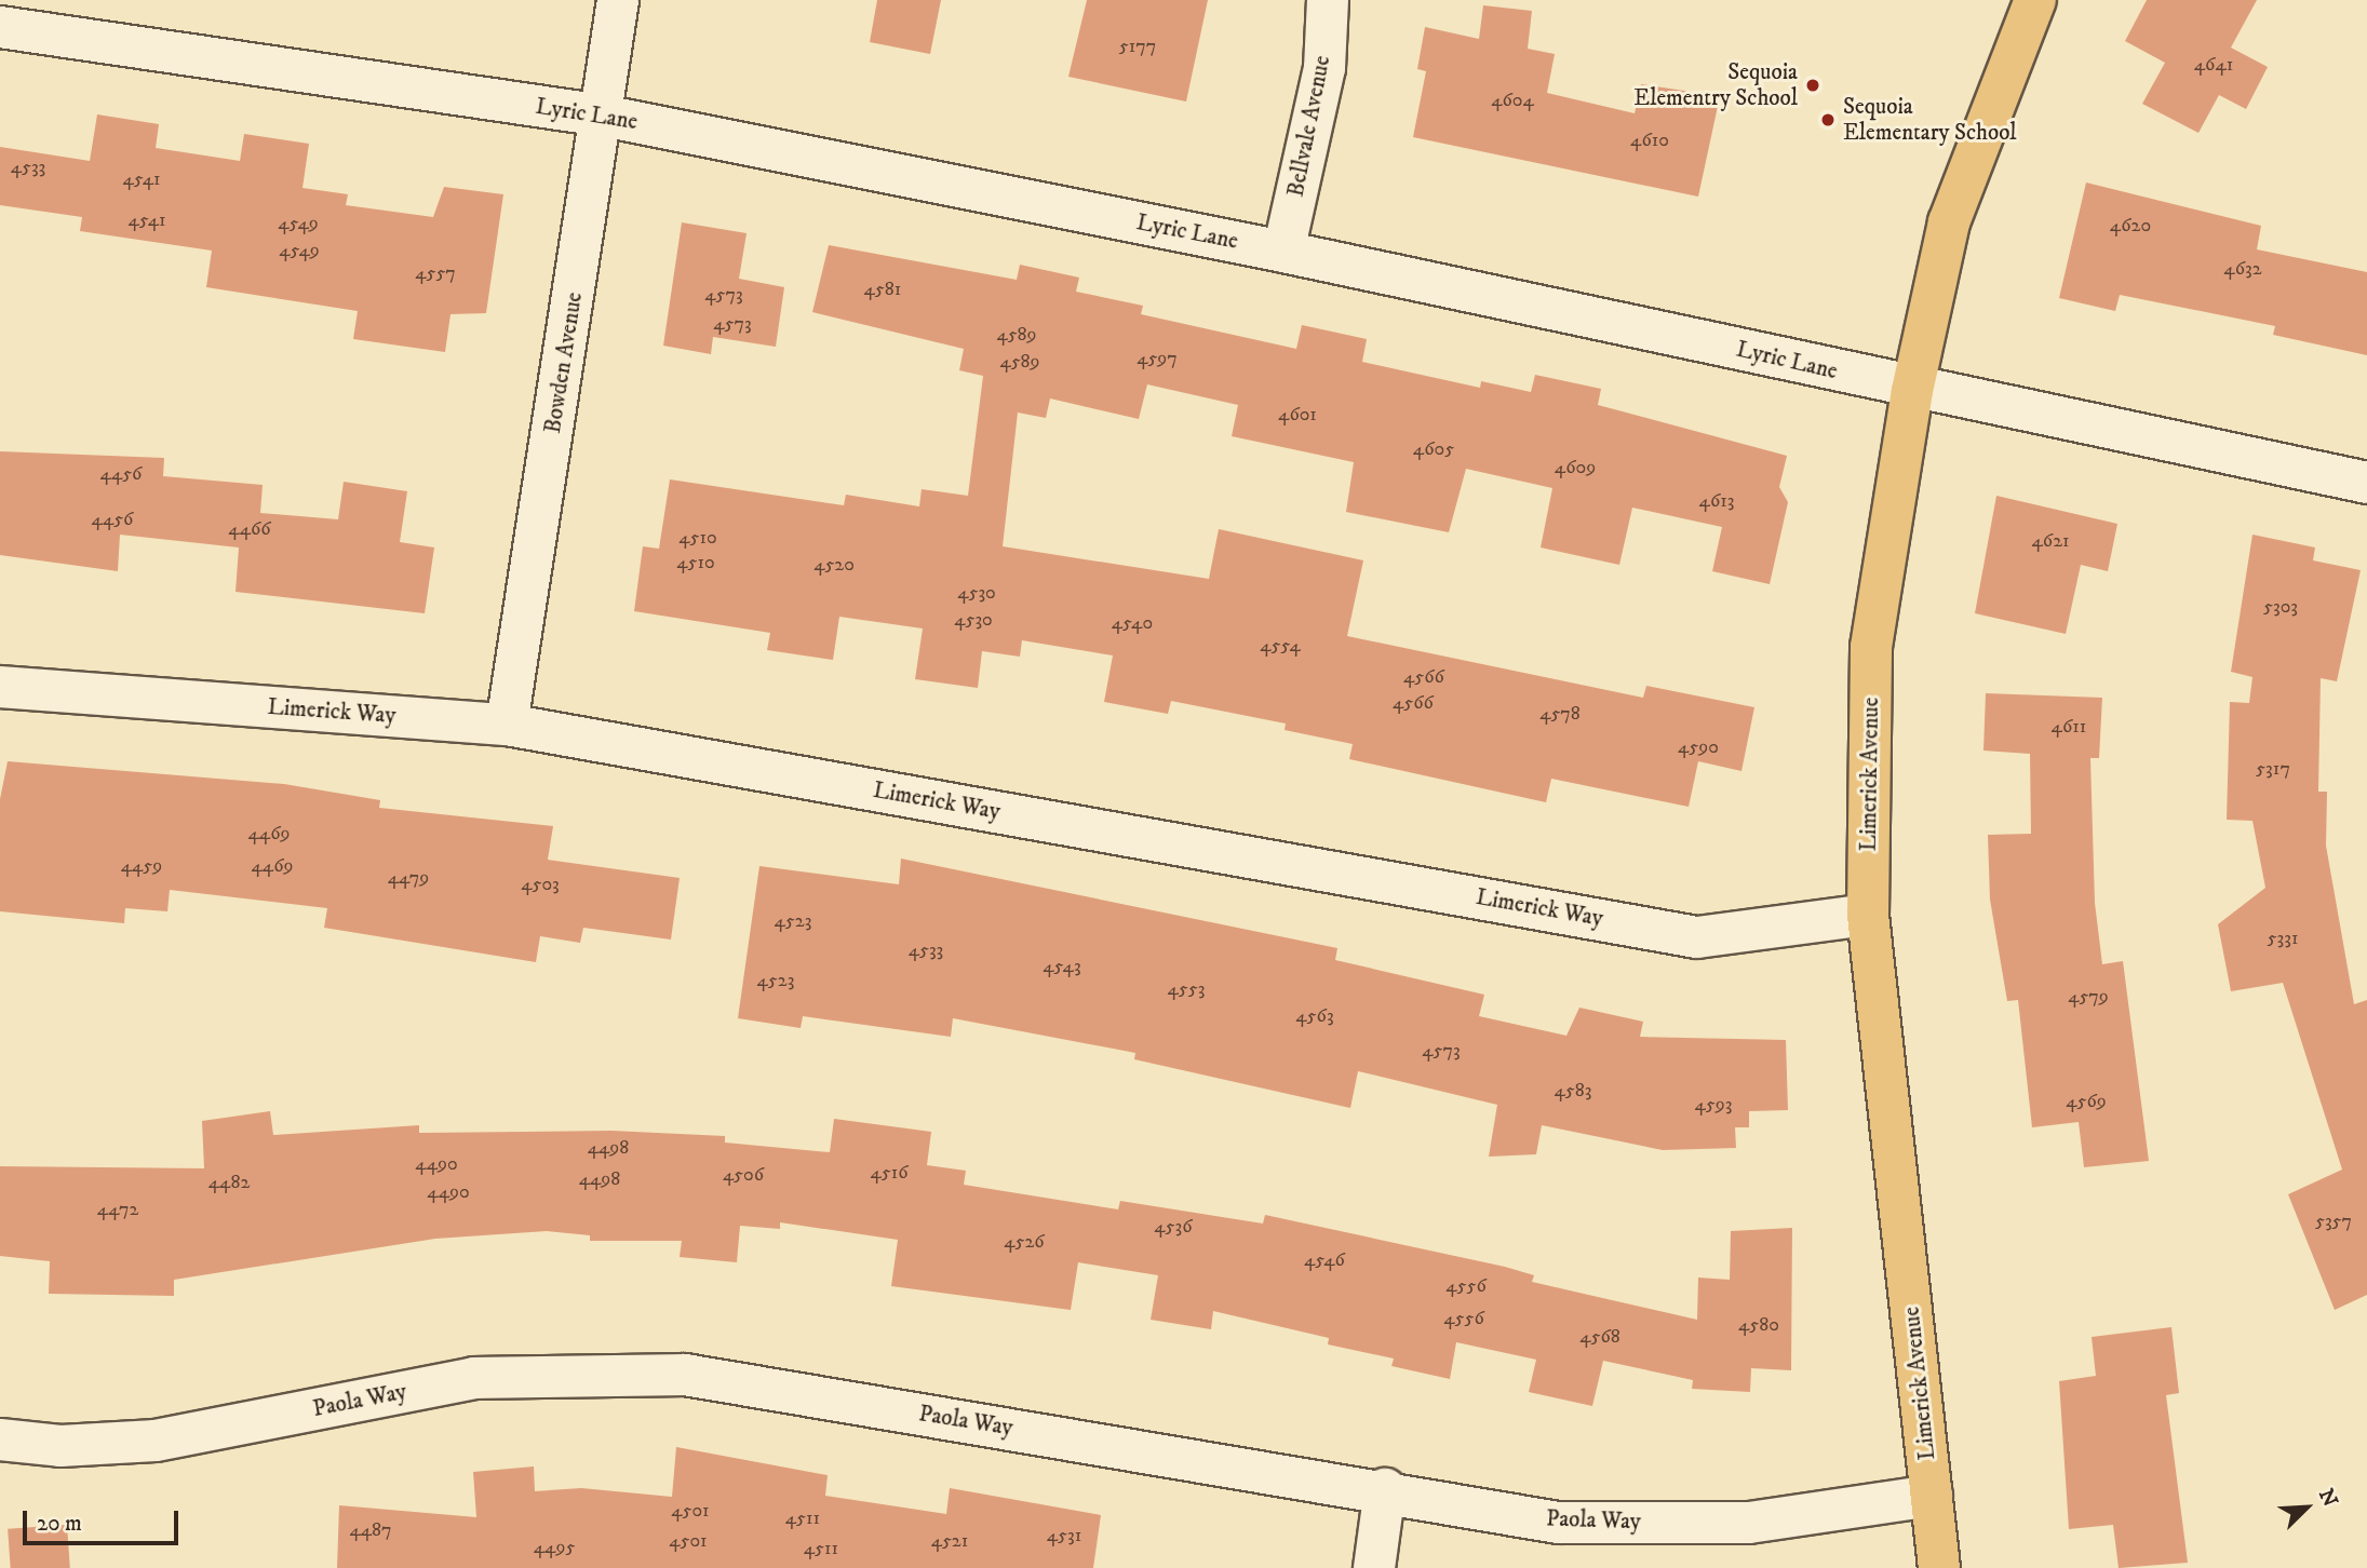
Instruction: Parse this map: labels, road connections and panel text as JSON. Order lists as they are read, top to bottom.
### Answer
{
  "streets": {
    "main road": ["Limerick Avenue"],
    "street": [
      "Lyric Lane",
      "Bellvale Avenue",
      "Bowden Avenue",
      "Limerick Way",
      "Paola Way"
    ]
  },
  "crossings": [
    ["Lyric Lane", "Bellvale Avenue"],
    ["Lyric Lane", "Bowden Avenue"],
    ["Lyric Lane", "Limerick Avenue"],
    ["Bowden Avenue", "Limerick Way"],
    ["Limerick Way", "Limerick Avenue"],
    ["Limerick Avenue", "Paola Way"]
  ],
  "places": ["Sequoia Elementry School", "Sequoia Elementary School"],
  "house_numbers": [
    "5177",
    "4641",
    "4604",
    "4610",
    "4533",
    "4541",
    "4541",
    "4549",
    "4620",
    "4549",
    "4632",
    "4557",
    "4581",
    "4573",
    "4573",
    "4589",
    "4597",
    "4589",
    "4601",
    "4605",
    "4609",
    "4456",
    "4613",
    "4456",
    "4466",
    "4510",
    "4621",
    "4510",
    "4520",
    "4530",
    "5303",
    "4530",
    "4540",
    "4554",
    "4566",
    "4566",
    "4578",
    "4611",
    "4590",
    "5317",
    "4469",
    "4459",
    "4469",
    "4479",
    "4503",
    "4523",
    "5331",
    "4533",
    "4543",
    "4523",
    "4553",
    "4579",
    "4563",
    "4573",
    "4583",
    "4569",
    "4593",
    "4498",
    "4490",
    "4516",
    "4506",
    "4498",
    "4482",
    "4490",
    "4472",
    "5357",
    "4536",
    "4526",
    "4546",
    "4556",
    "4556",
    "4580",
    "4568",
    "4501",
    "4511",
    "4487",
    "4531",
    "4501",
    "4521",
    "4495",
    "4511"
  ],
  "scale_bar": "20 m",
  "north": "top right"
}
